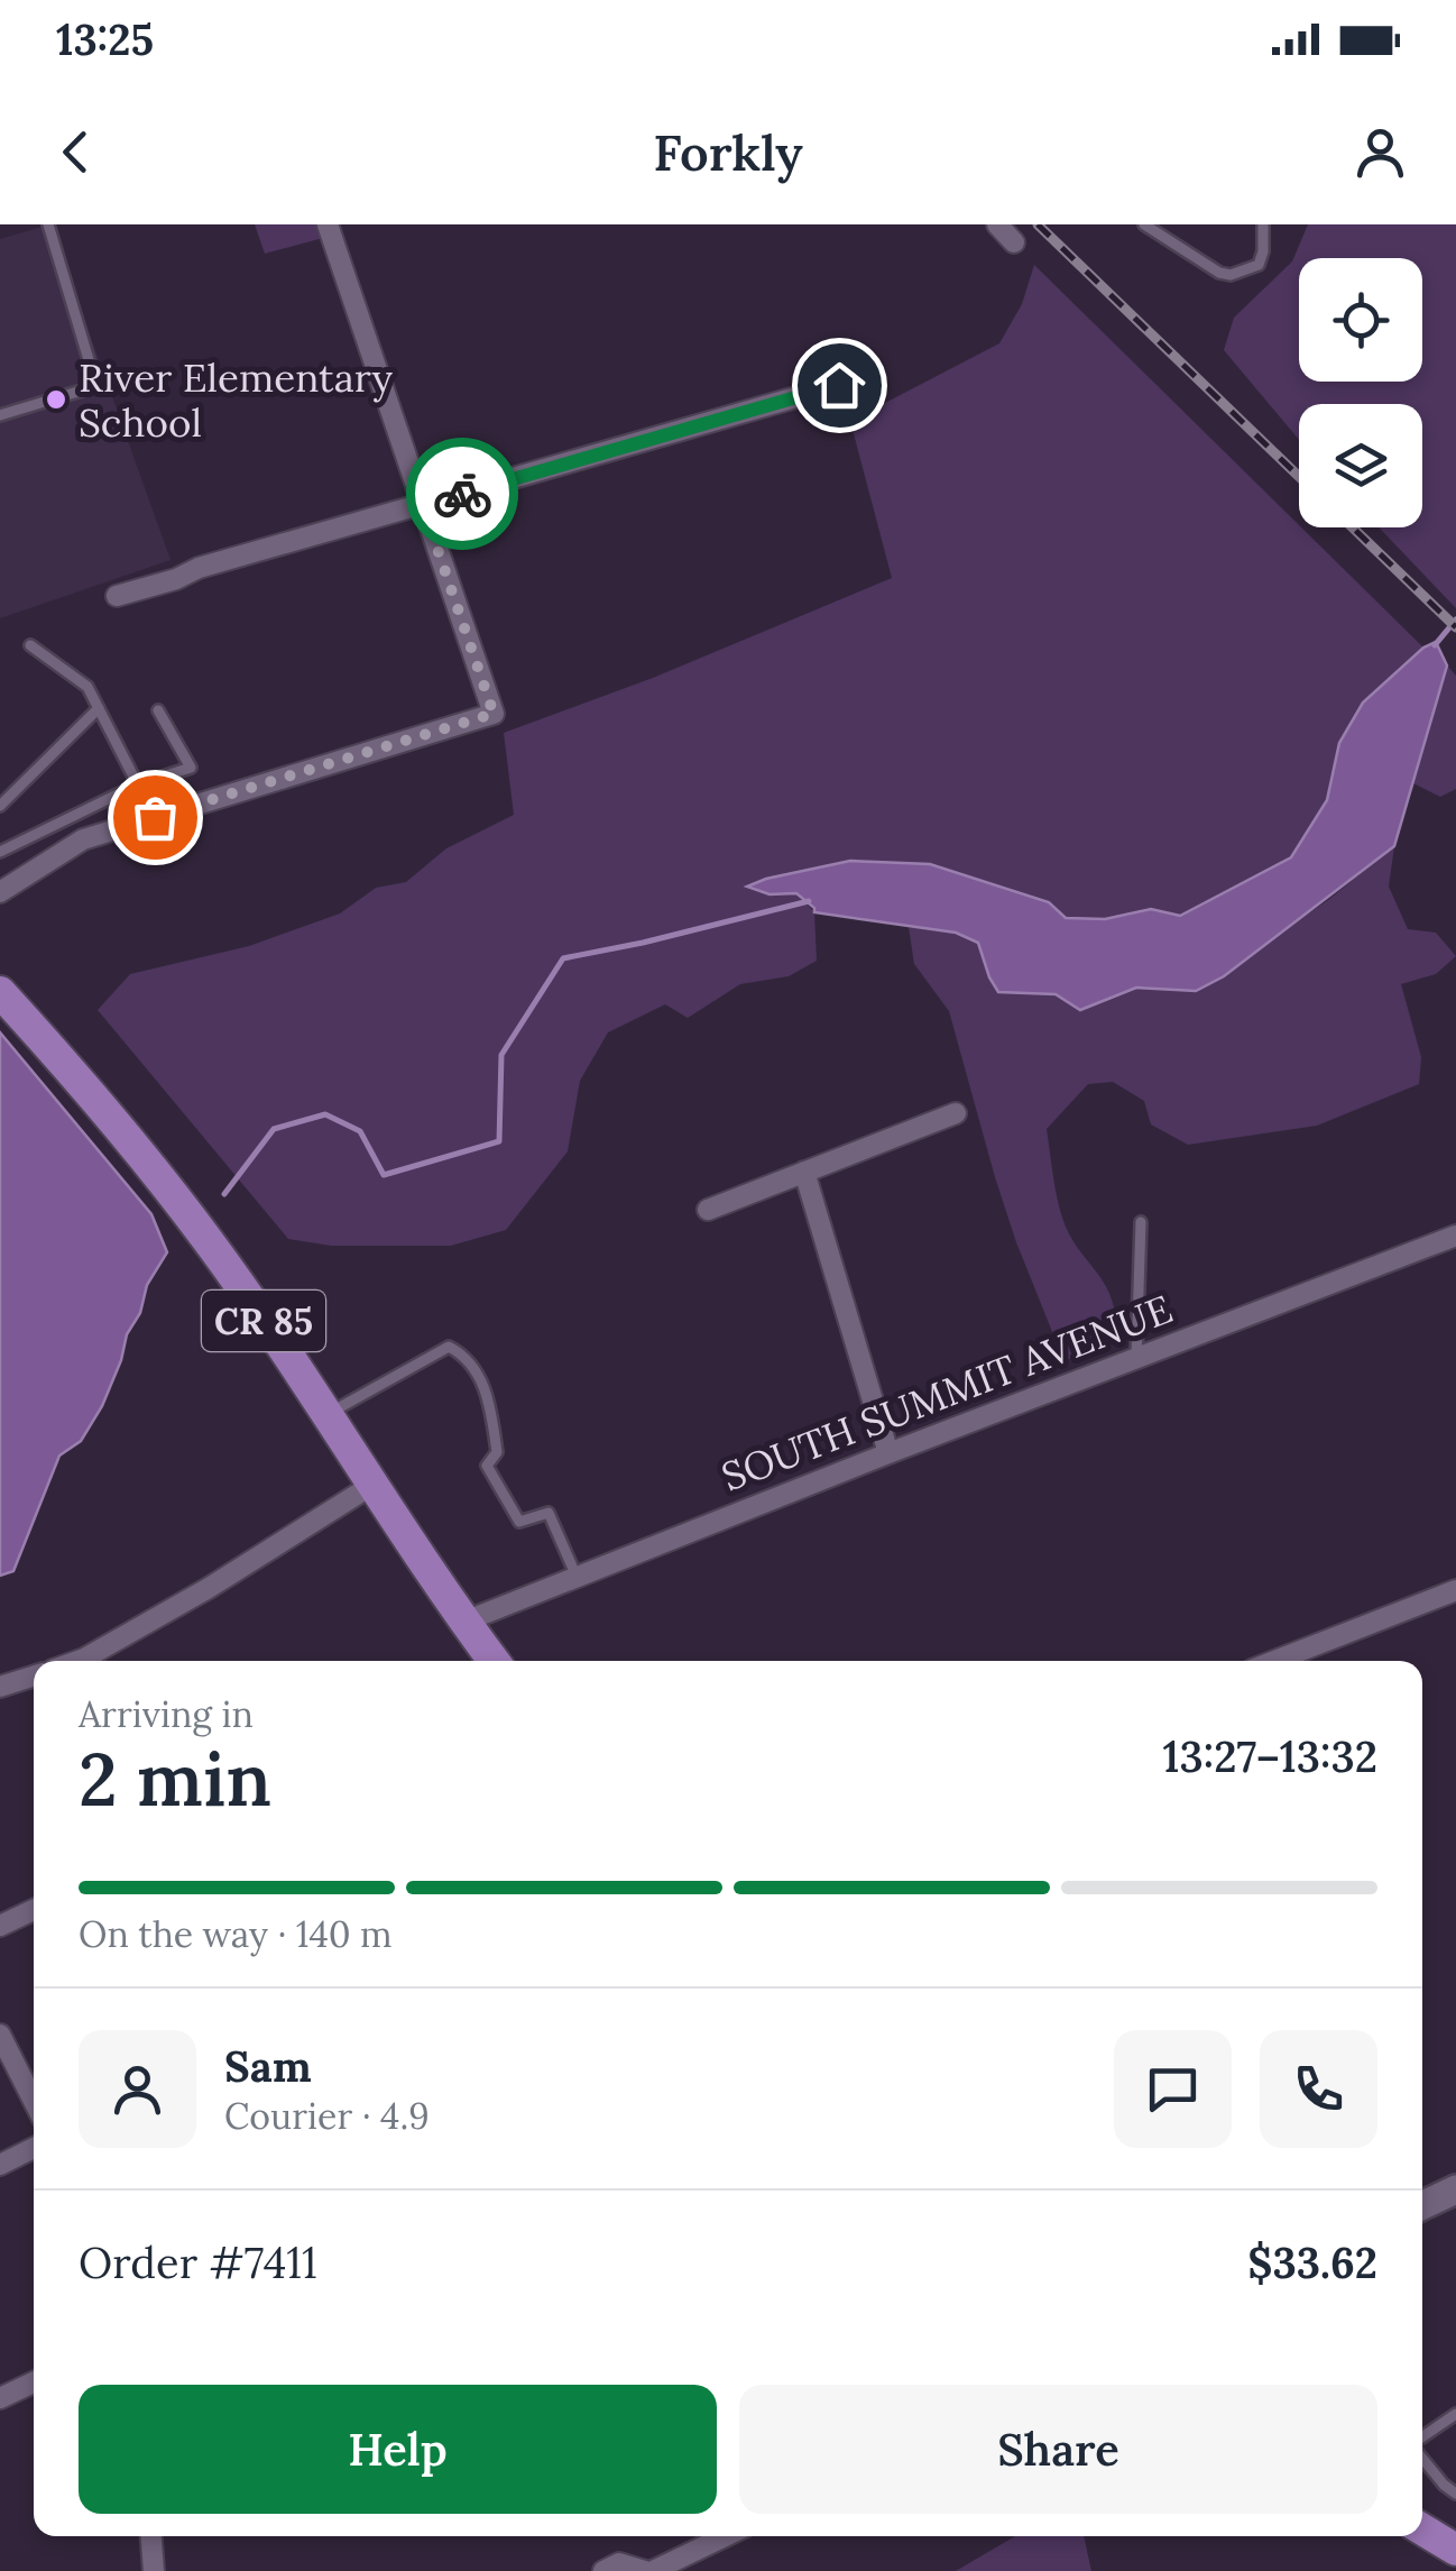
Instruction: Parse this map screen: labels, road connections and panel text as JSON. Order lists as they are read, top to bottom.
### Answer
{
  "streets": {
    "main road": ["CR 85"],
    "street": ["SOUTH SUMMIT AVENUE"]
  },
  "crossings": [
    ["CR 85", "SOUTH SUMMIT AVENUE"]
  ],
  "places": ["River Elementary School"],
  "page": {
    "status": "13:25",
    "header": "Forkly",
    "heading": ["2 min", "Arriving in", "13:27–13:32"],
    "panel": [
      "Sam",
      "Courier · 4.9",
      "Order #7411",
      "$33.62"
    ],
    "bar": "On the way · 140 m",
    "buttons": ["Help", "Share"]
  }
}
